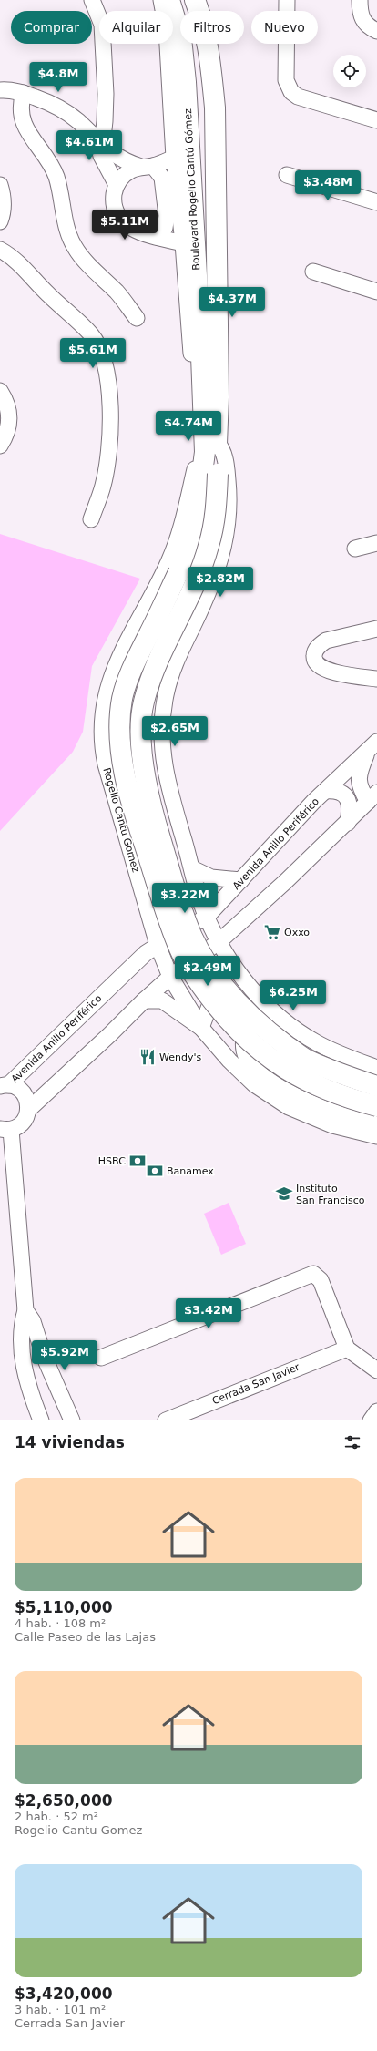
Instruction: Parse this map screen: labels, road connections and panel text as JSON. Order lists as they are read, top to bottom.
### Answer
{
  "streets": {
    "main road": ["Boulevard Rogelio Cantú Gómez"],
    "street": ["Rogelio Cantu Gomez", "Avenida Anillo Periférico", "Cerrada San Javier"]
  },
  "crossings": [
    ["Boulevard Rogelio Cantú Gómez", "Rogelio Cantu Gomez"],
    ["Rogelio Cantu Gomez", "Avenida Anillo Periférico"]
  ],
  "places": {
    "supermarket": ["Oxxo"],
    "restaurant": ["Wendy's"],
    "bank": ["HSBC", "Banamex"],
    "school or university": ["Instituto San Francisco"]
  },
  "page": {
    "chip": [
      "Comprar",
      "Alquilar",
      "Filtros",
      "Nuevo"
    ],
    "price": [
      "$4.8M",
      "$4.61M",
      "$3.48M",
      "$5.11M",
      "$4.37M",
      "$5.61M",
      "$4.74M",
      "$2.82M",
      "$2.65M",
      "$3.22M",
      "$2.49M",
      "$6.25M",
      "$3.42M",
      "$5.92M"
    ],
    "heading": "14 viviendas",
    "list": [
      {
        "name": "$5,110,000",
        "note": "4 hab. · 108 m² · Calle Paseo de las Lajas"
      },
      {
        "name": "$2,650,000",
        "note": "2 hab. · 52 m² · Rogelio Cantu Gomez"
      },
      {
        "name": "$3,420,000",
        "note": "3 hab. · 101 m² · Cerrada San Javier"
      }
    ]
  }
}
